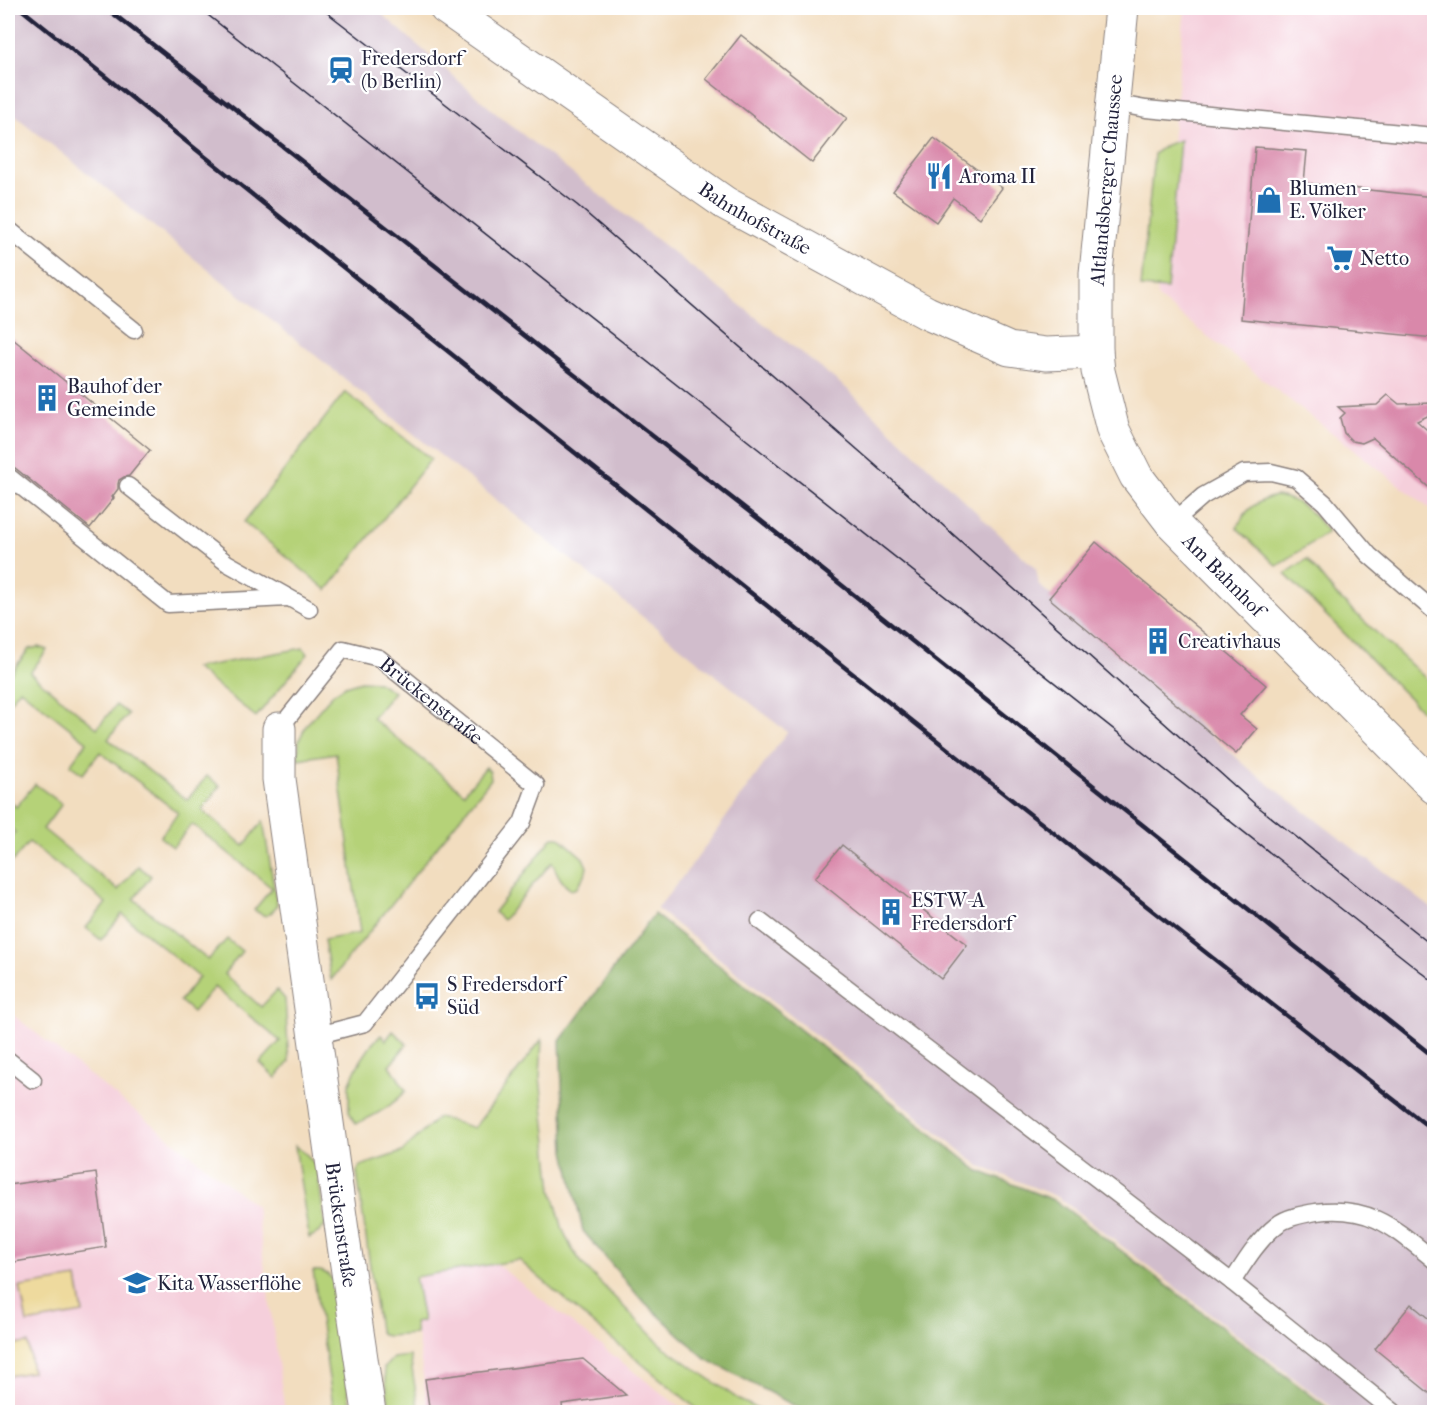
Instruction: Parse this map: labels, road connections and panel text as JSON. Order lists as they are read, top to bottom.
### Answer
{
  "streets": {
    "street": [
      "Altlandsberger Chaussee",
      "Bahnhofstraße",
      "Am Bahnhof",
      "Brückenstraße"
    ]
  },
  "crossings": [
    ["Altlandsberger Chaussee", "Bahnhofstraße"],
    ["Altlandsberger Chaussee", "Am Bahnhof"],
    ["Bahnhofstraße", "Am Bahnhof"]
  ],
  "places": {
    "station": ["Fredersdorf (b Berlin)"],
    "restaurant": ["Aroma II"],
    "shop": ["Blumen - E. Völker"],
    "supermarket": ["Netto"],
    "building": ["Bauhof der Gemeinde", "Creativhaus", "ESTW-A Fredersdorf"],
    "bus stop": ["S Fredersdorf Süd"],
    "school or university": ["Kita Wasserflöhe"]
  }
}
